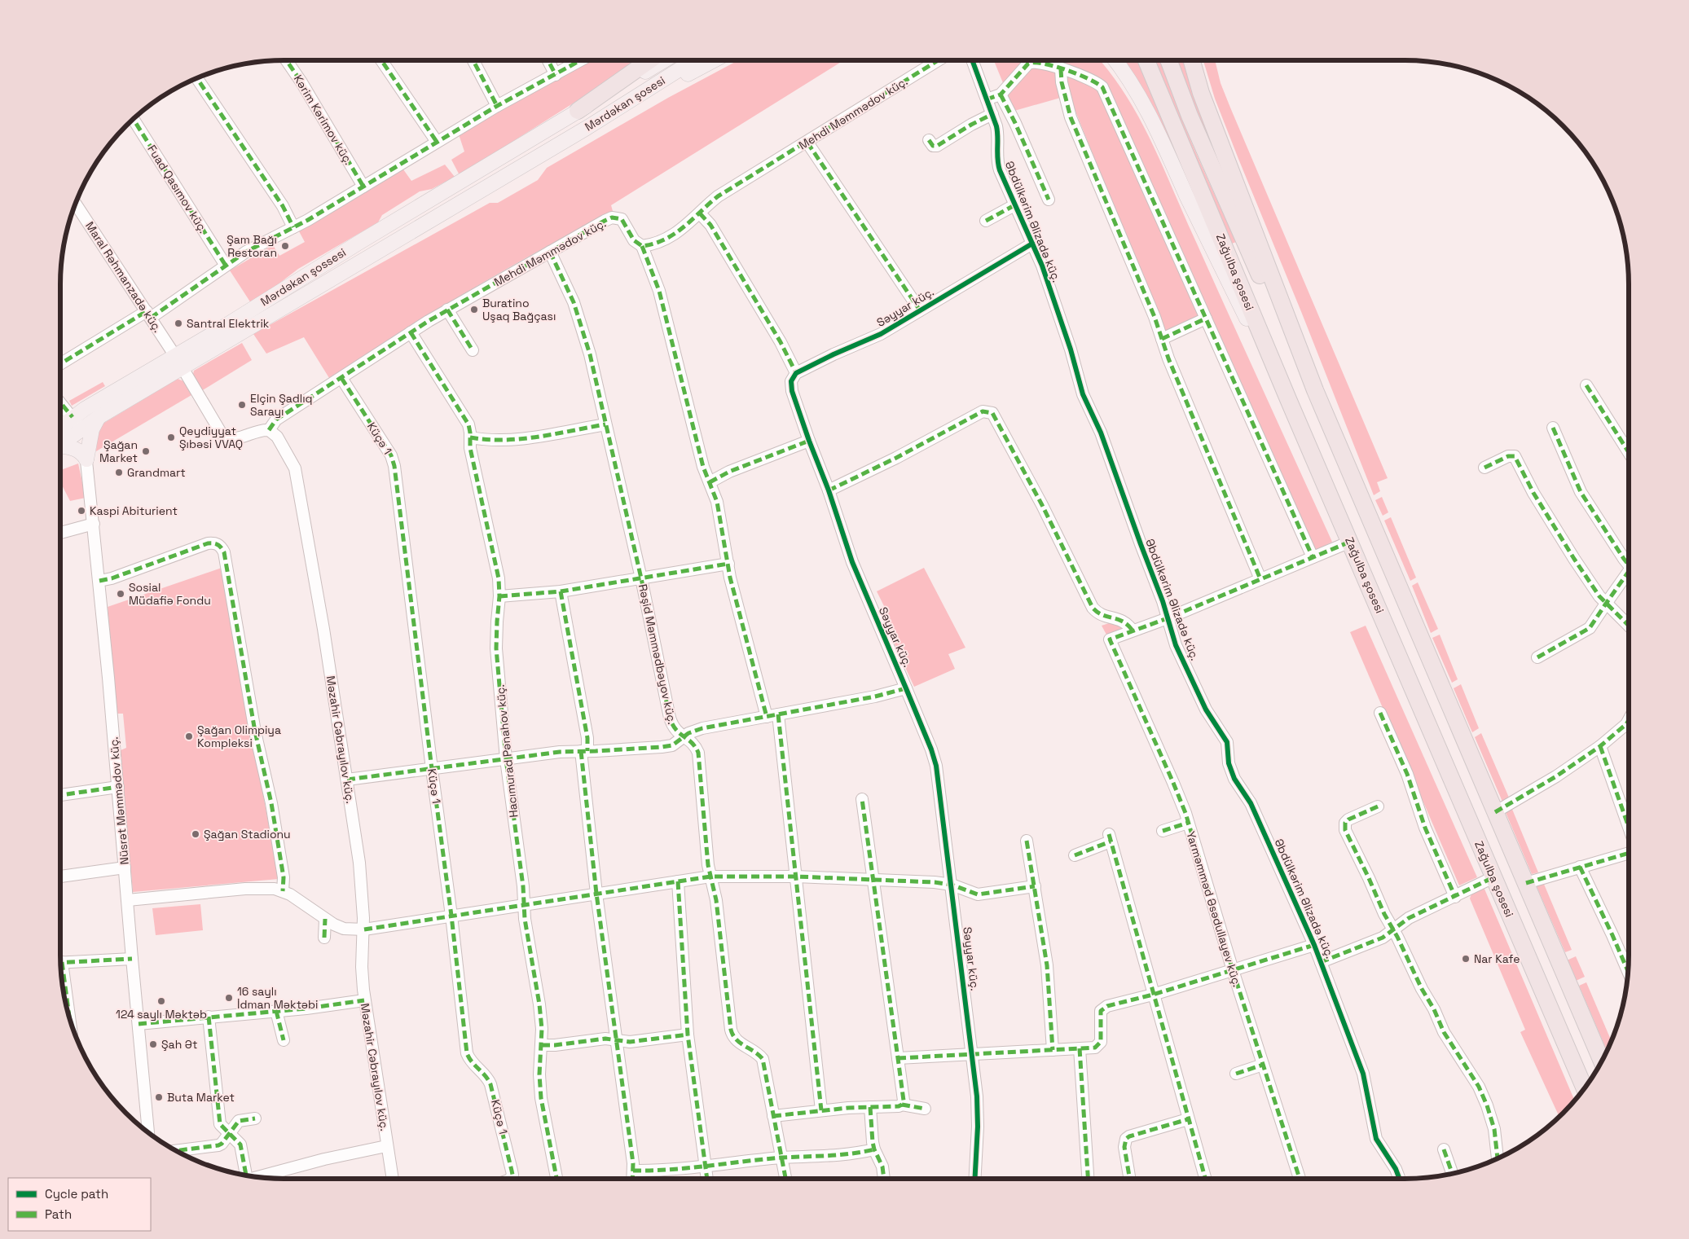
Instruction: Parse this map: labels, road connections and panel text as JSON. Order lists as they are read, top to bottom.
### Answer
{
  "streets": {
    "highway": ["Zağulba şosesi"],
    "main road": ["Mərdəkan şosesi", "Mərdəkan şossesi"],
    "street": [
      "Mehdi Məmmədov küç.",
      "Kərim Kərimov küç.",
      "Fuad Qasımov küç.",
      "Əbdülkərim Əlizadə küç.",
      "Maral Rəhmanzadə küç.",
      "Səyyar küç.",
      "Küçə 1",
      "Rəşid Məmmədbəyov küç.",
      "Məzahir Cəbrayılov küç.",
      "Hacımurad Pənahov küç.",
      "Nüsrət Məmmədov küç.",
      "Yarməmməd Əsədullayev küç."
    ]
  },
  "crossings": [
    ["Mərdəkan şosesi", "Mərdəkan şossesi"],
    ["Mehdi Məmmədov küç.", "Küçə 1"],
    ["Mehdi Məmmədov küç.", "Rəşid Məmmədbəyov küç."],
    ["Mehdi Məmmədov küç.", "Məzahir Cəbrayılov küç."],
    ["Mehdi Məmmədov küç.", "Hacımurad Pənahov küç."],
    ["Əbdülkərim Əlizadə küç.", "Səyyar küç."],
    ["Maral Rəhmanzadə küç.", "Mərdəkan şossesi"],
    ["Mərdəkan şossesi", "Nüsrət Məmmədov küç."]
  ],
  "places": [
    "Şam Bağı Restoran",
    "Buratino Uşaq Bağçası",
    "Santral Elektrik",
    "Elçin Şadlıq Sarayı",
    "Qeydiyyat Şıbəsi VVAQ",
    "Şağan Market",
    "Grandmart",
    "Kaspi Abiturient",
    "Sosial Müdafiə Fondu",
    "Şağan Olimpiya Kompleksi",
    "Şağan Stadionu",
    "Nar Kafe",
    "16 saylı İdman Məktəbi",
    "124 saylı Məktəb",
    "Şah Ət",
    "Buta Market"
  ],
  "legend": ["Cycle path", "Path"]
}
